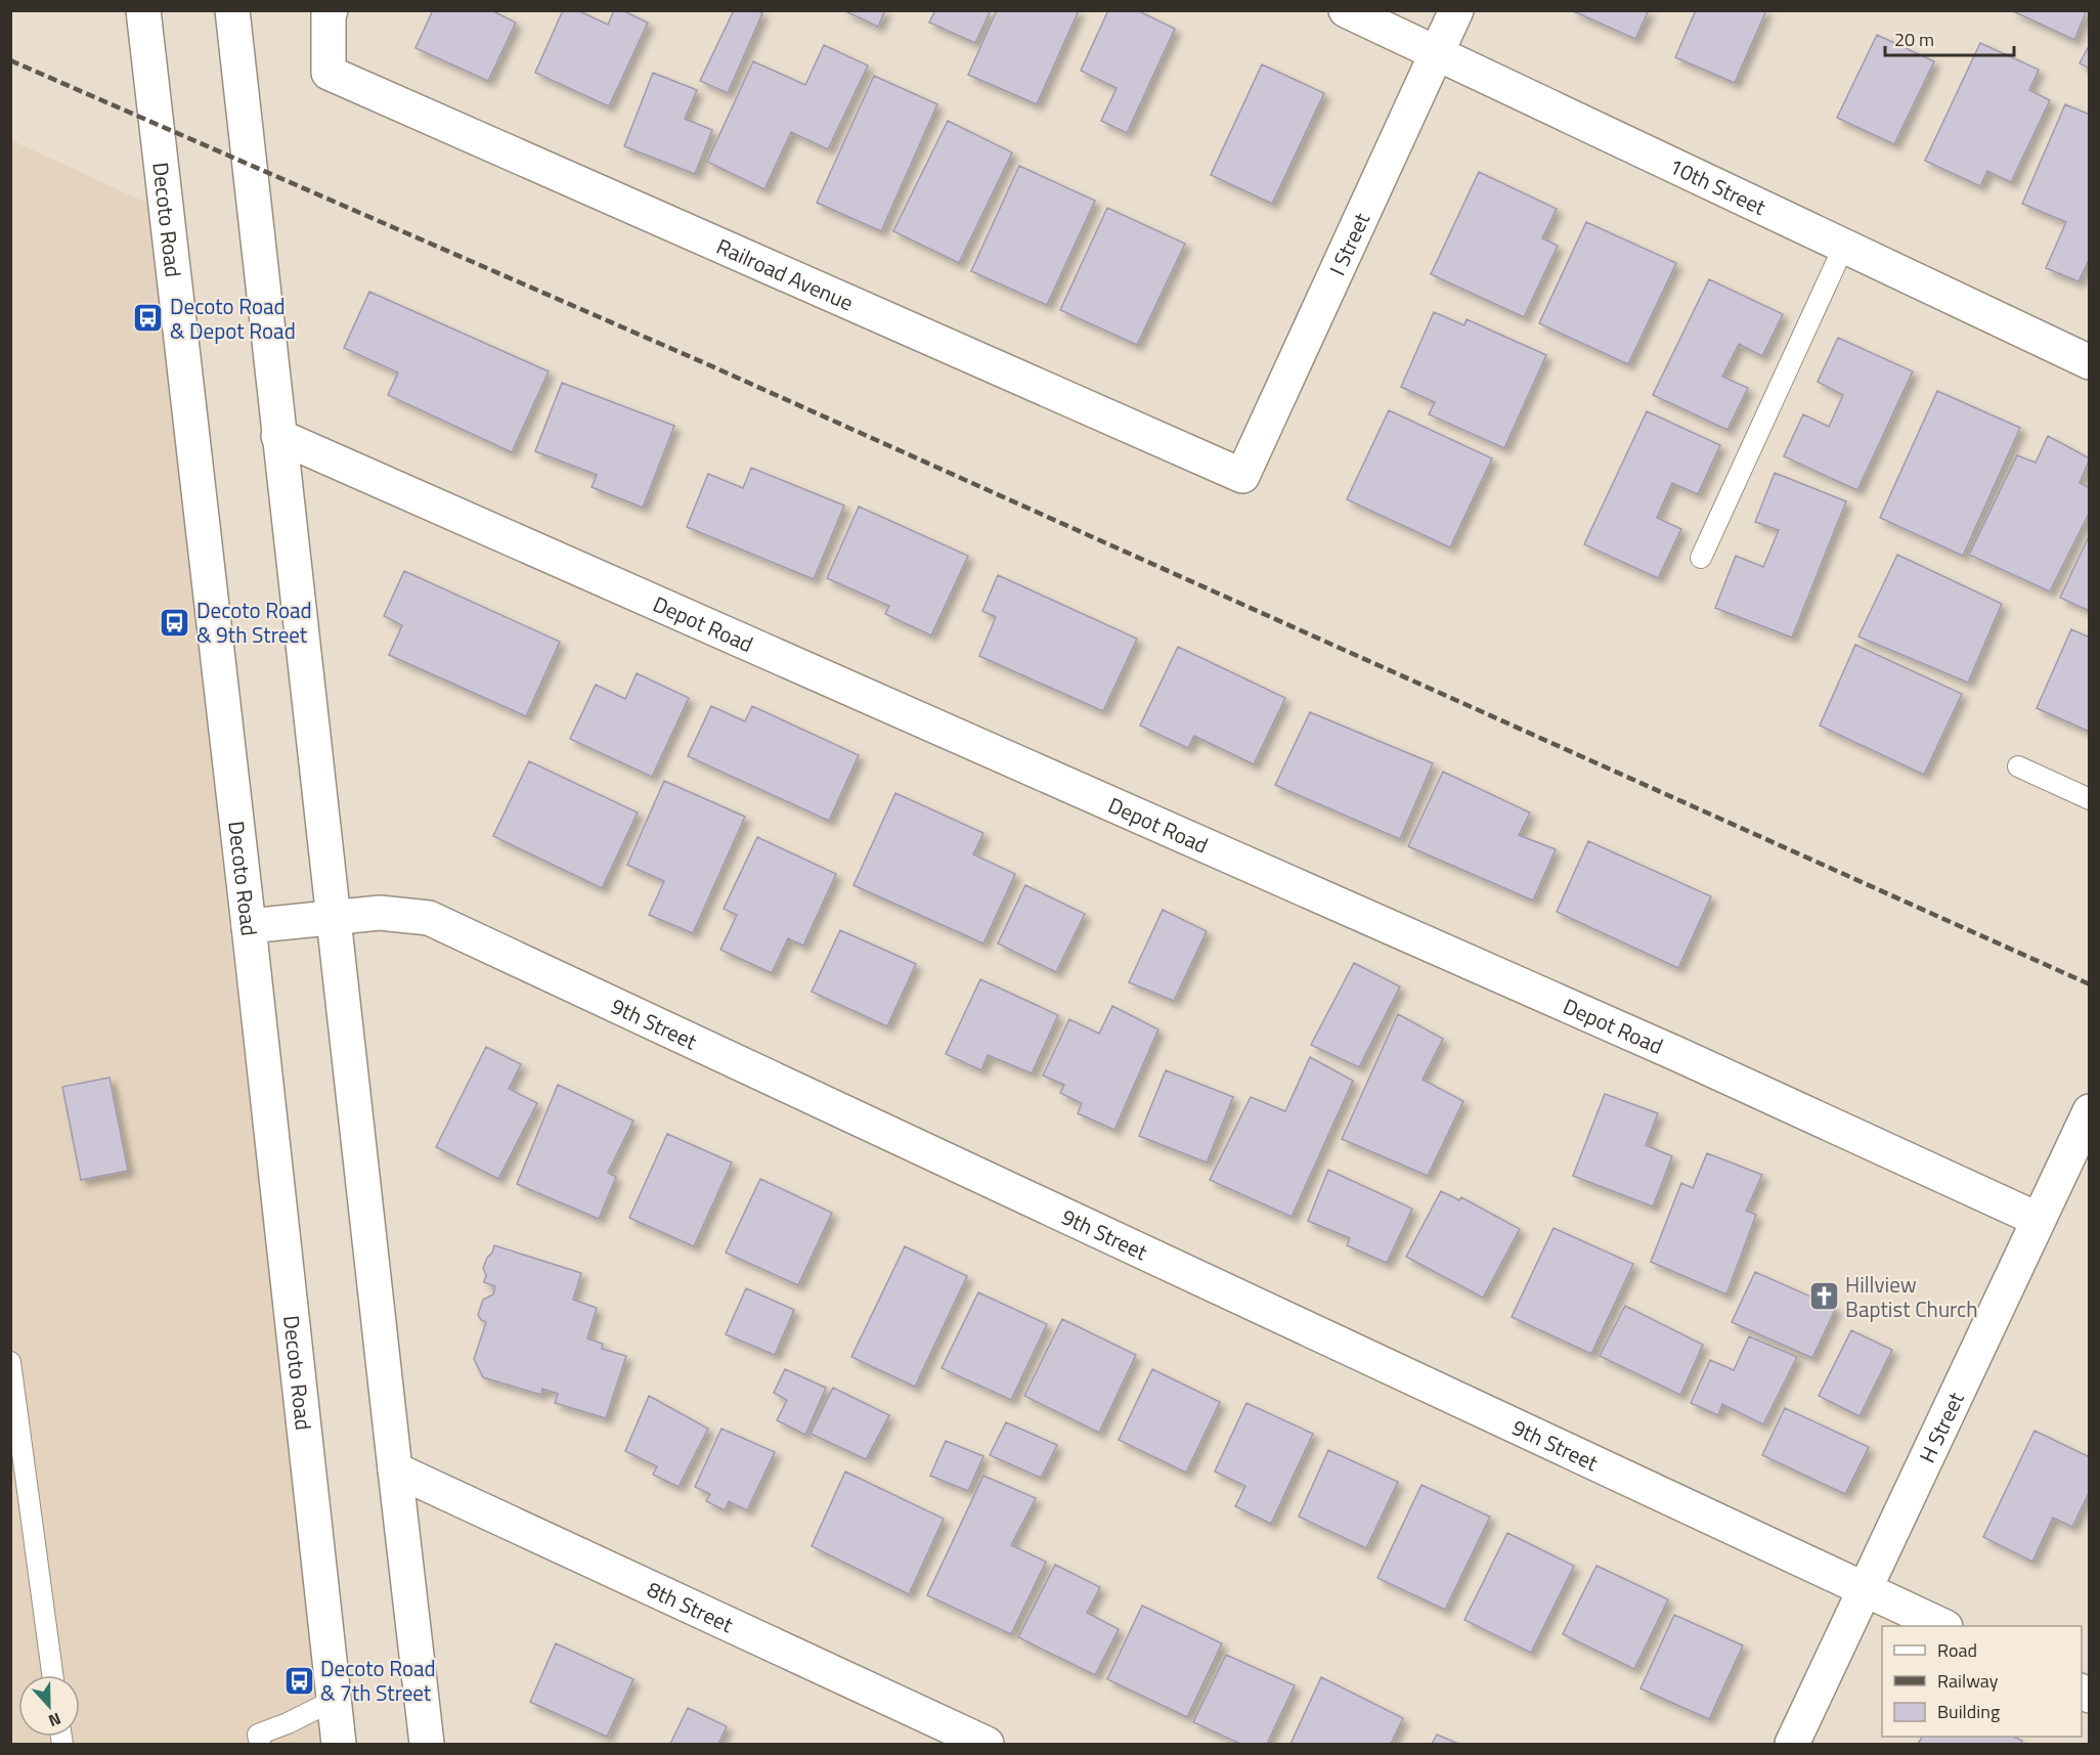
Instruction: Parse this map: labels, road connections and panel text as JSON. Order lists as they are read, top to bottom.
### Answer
{
  "streets": {
    "street": [
      "10th Street",
      "Decoto Road",
      "I Street",
      "Railroad Avenue",
      "Depot Road",
      "9th Street",
      "H Street",
      "8th Street"
    ]
  },
  "crossings": [
    ["10th Street", "I Street"],
    ["Decoto Road", "9th Street"],
    ["I Street", "Railroad Avenue"],
    ["Depot Road", "H Street"],
    ["9th Street", "H Street"]
  ],
  "places": {
    "bus stop": ["Decoto Road & Depot Road", "Decoto Road & 9th Street", "Decoto Road & 7th Street"],
    "church": ["Hillview Baptist Church"]
  },
  "legend": ["Road", "Railway", "Building"],
  "scale_bar": "20 m",
  "north": "bottom"
}
